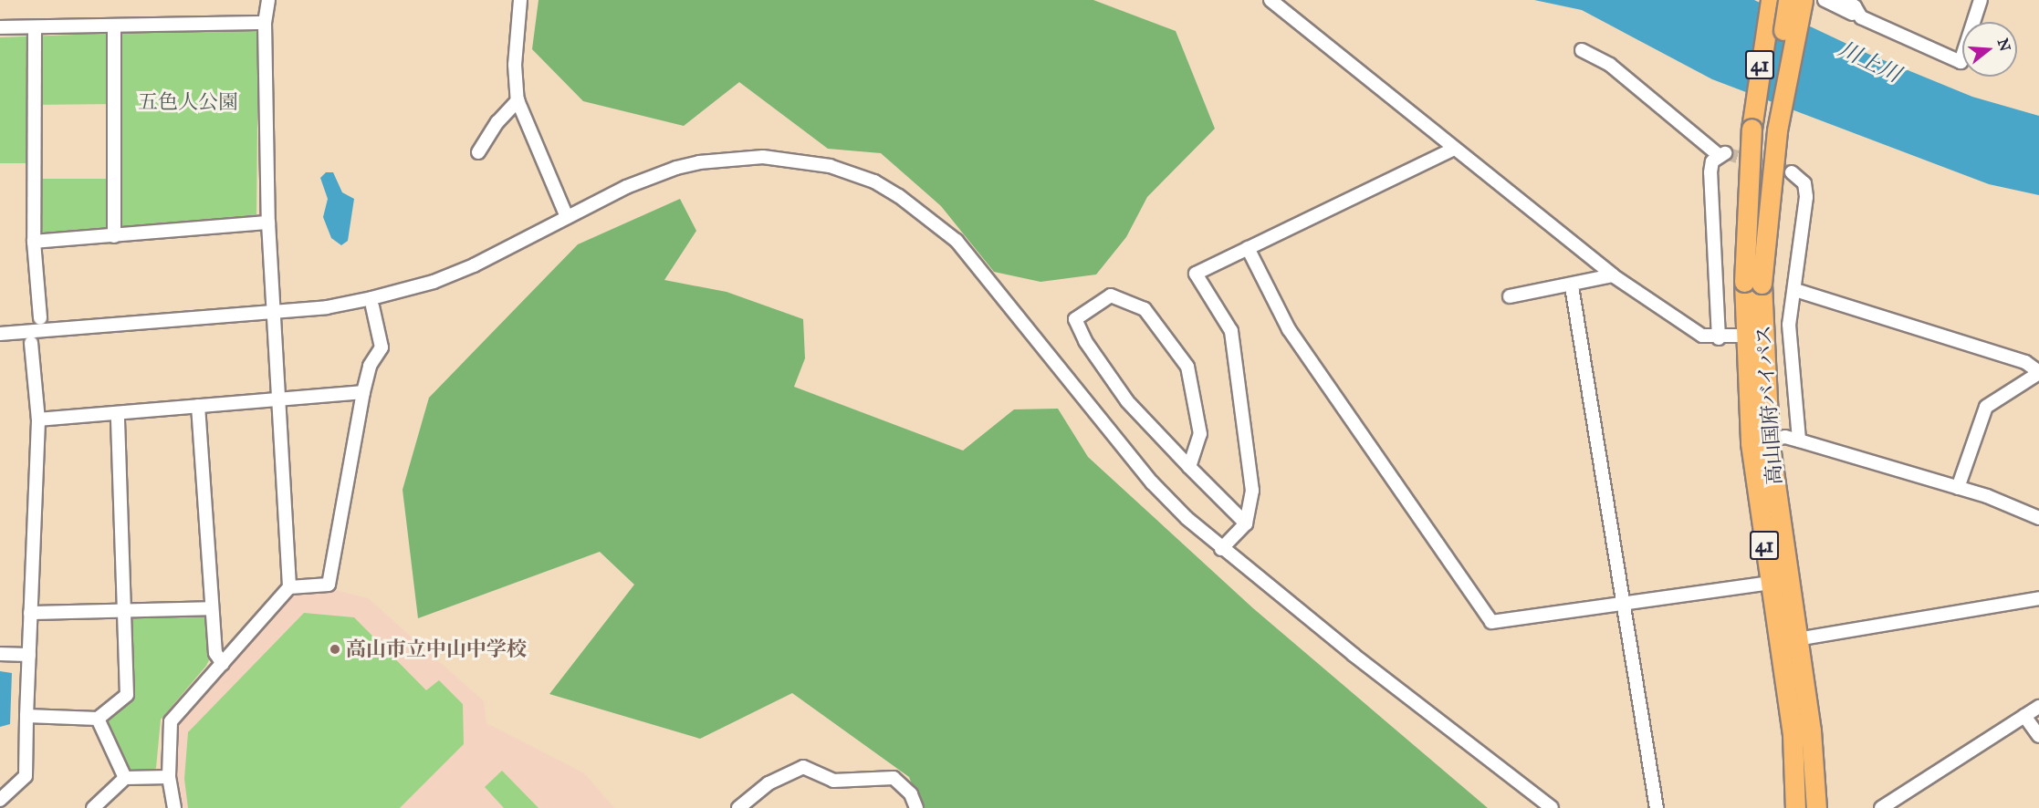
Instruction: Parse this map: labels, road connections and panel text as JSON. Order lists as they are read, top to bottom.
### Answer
{
  "streets": {
    "highway": ["41", "高山国府バイパス"]
  },
  "crossings": [
    ["41", "高山国府バイパス"]
  ],
  "water": ["川上川"],
  "parks": ["五色人公園"],
  "places": ["高山市立中山中学校"],
  "north": "right"
}
